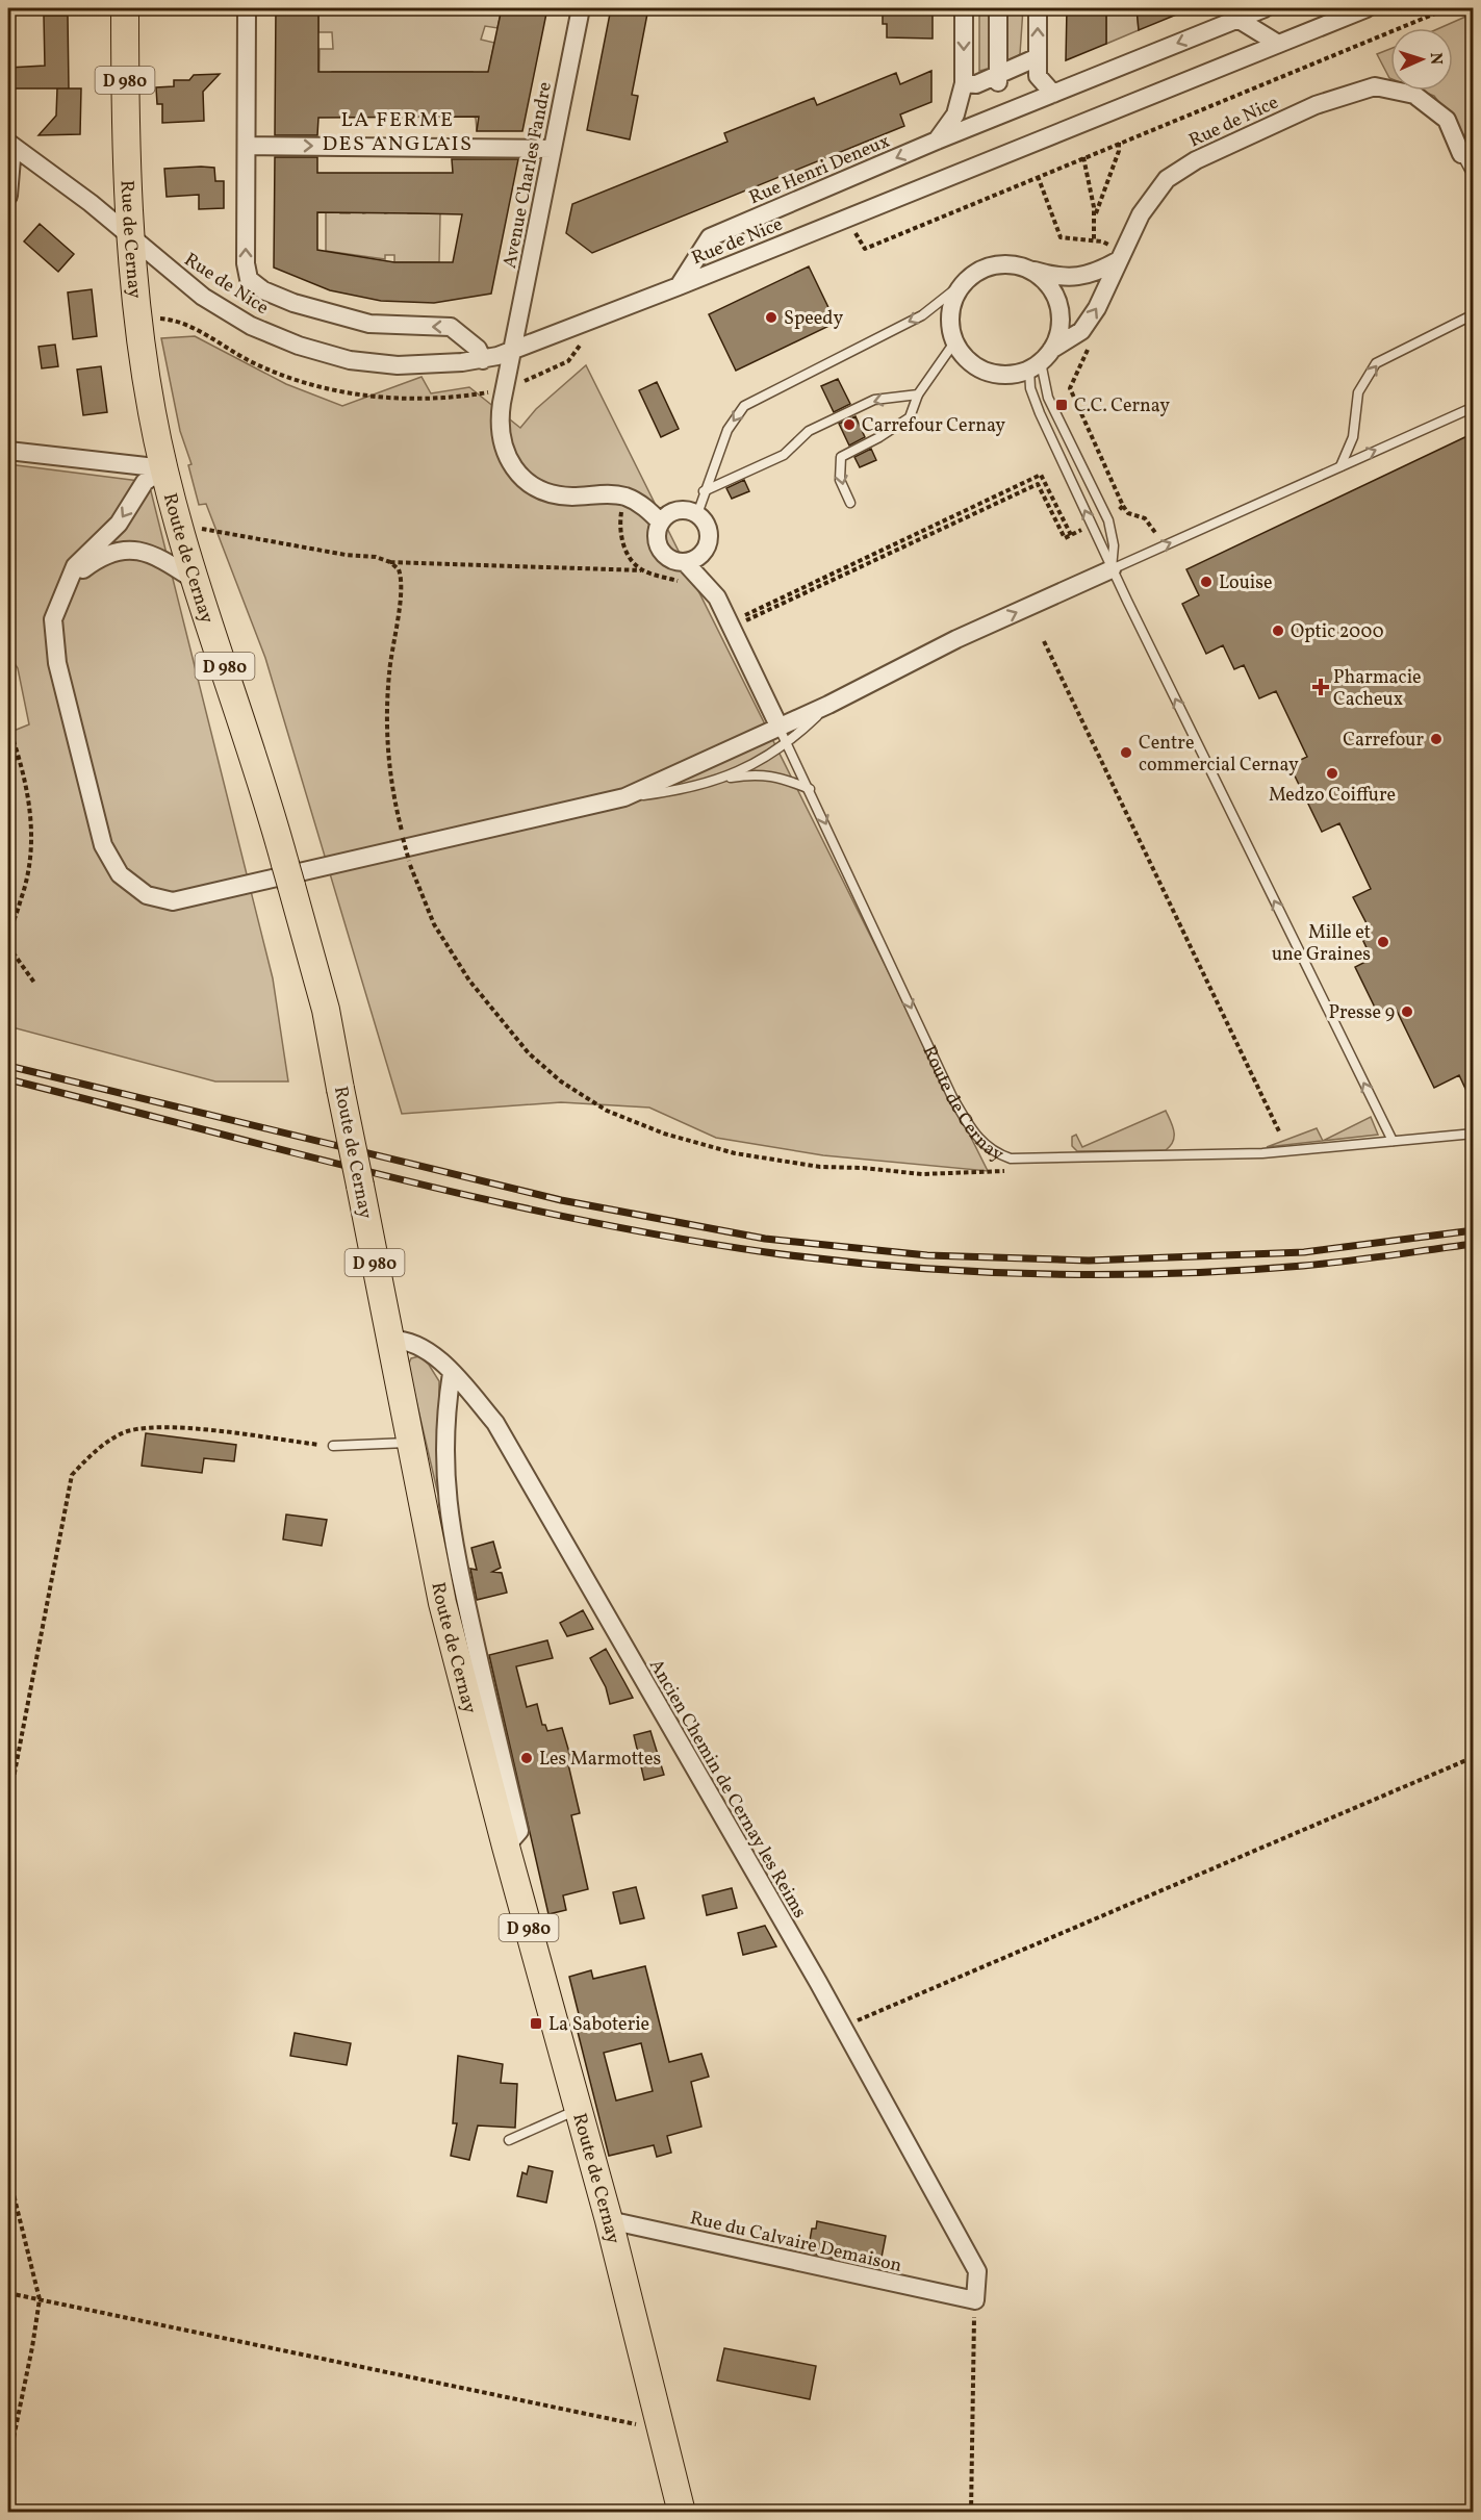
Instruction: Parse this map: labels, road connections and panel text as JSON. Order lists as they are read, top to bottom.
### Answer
{
  "streets": {
    "main road": ["D 980", "Rue de Cernay", "Route de Cernay"],
    "street": [
      "Rue de Nice",
      "Rue Henri Deneux",
      "Avenue Charles Fandre",
      "Ancien Chemin de Cernay les Reims",
      "Rue du Calvaire Demaison"
    ]
  },
  "crossings": [
    ["Rue de Nice", "Rue Henri Deneux"],
    ["Rue de Nice", "Avenue Charles Fandre"],
    ["Rue de Nice", "Rue de Cernay"],
    ["Rue de Cernay", "Route de Cernay"],
    ["Route de Cernay", "Ancien Chemin de Cernay les Reims"],
    ["Route de Cernay", "Rue du Calvaire Demaison"],
    ["Ancien Chemin de Cernay les Reims", "Rue du Calvaire Demaison"]
  ],
  "one_way": ["Rue Henri Deneux"],
  "districts": ["LA FERME DES ANGLAIS"],
  "places": {
    "other": [
      "Speedy",
      "Carrefour Cernay",
      "Louise",
      "Optic 2000",
      "Carrefour",
      "Centre commercial Cernay",
      "Medzo Coiffure",
      "Mille et une Graines",
      "Presse 9",
      "Les Marmottes"
    ],
    "transit": ["C.C. Cernay", "La Saboterie"],
    "health": ["Pharmacie Cacheux"]
  },
  "north": "right"
}
